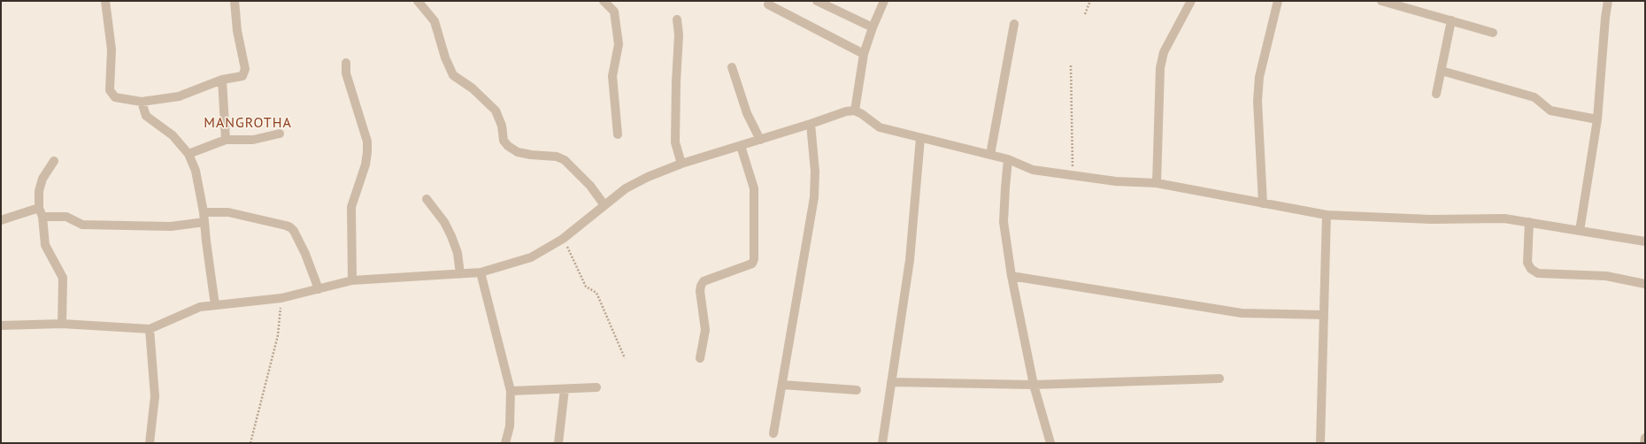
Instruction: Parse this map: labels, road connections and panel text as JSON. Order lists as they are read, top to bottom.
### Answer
{
  "districts": ["MANGROTHA"]
}
